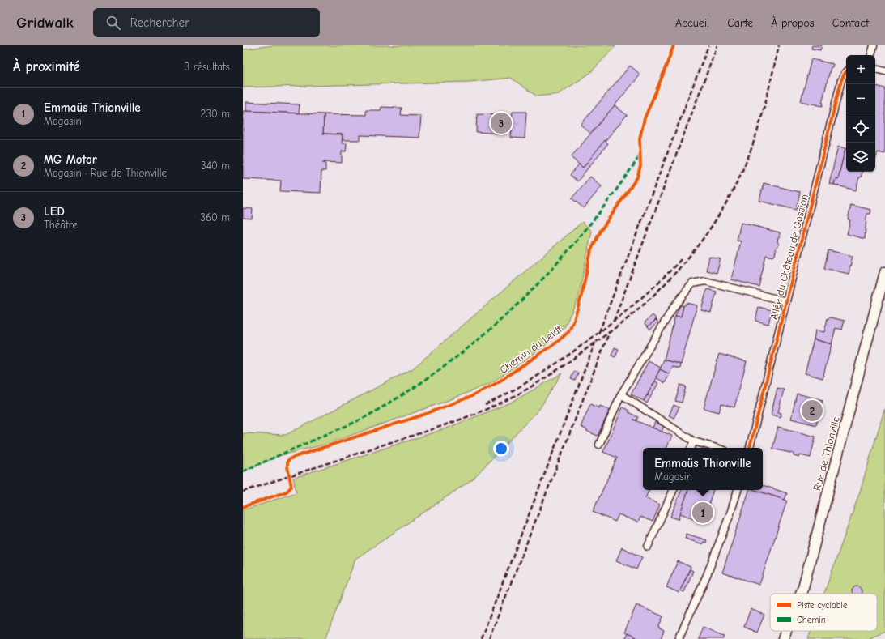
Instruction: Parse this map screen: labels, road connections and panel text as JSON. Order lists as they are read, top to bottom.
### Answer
{
  "streets": {
    "main road": ["Rue de Thionville"],
    "street": ["Allée du Château de Gassion"],
    "cycle path": ["Chemin du Leidt"]
  },
  "legend": ["Piste cyclable", "Chemin"],
  "page": {
    "header": "Gridwalk",
    "search": "Rechercher",
    "nav": [
      "Accueil",
      "Carte",
      "À propos",
      "Contact"
    ],
    "heading": ["À proximité", "3 résultats"],
    "map_buttons": ["+", "−"],
    "list": [
      {
        "mark": "1",
        "name": "Emmaüs Thionville",
        "note": "Magasin",
        "value": "230 m"
      },
      {
        "mark": "2",
        "name": "MG Motor",
        "note": "Magasin · Rue de Thionville",
        "value": "340 m"
      },
      {
        "mark": "3",
        "name": "LED",
        "note": "Théâtre",
        "value": "360 m"
      }
    ],
    "pins": ["3", "2", "1"],
    "popup": ["Emmaüs Thionville", "Magasin"]
  }
}
